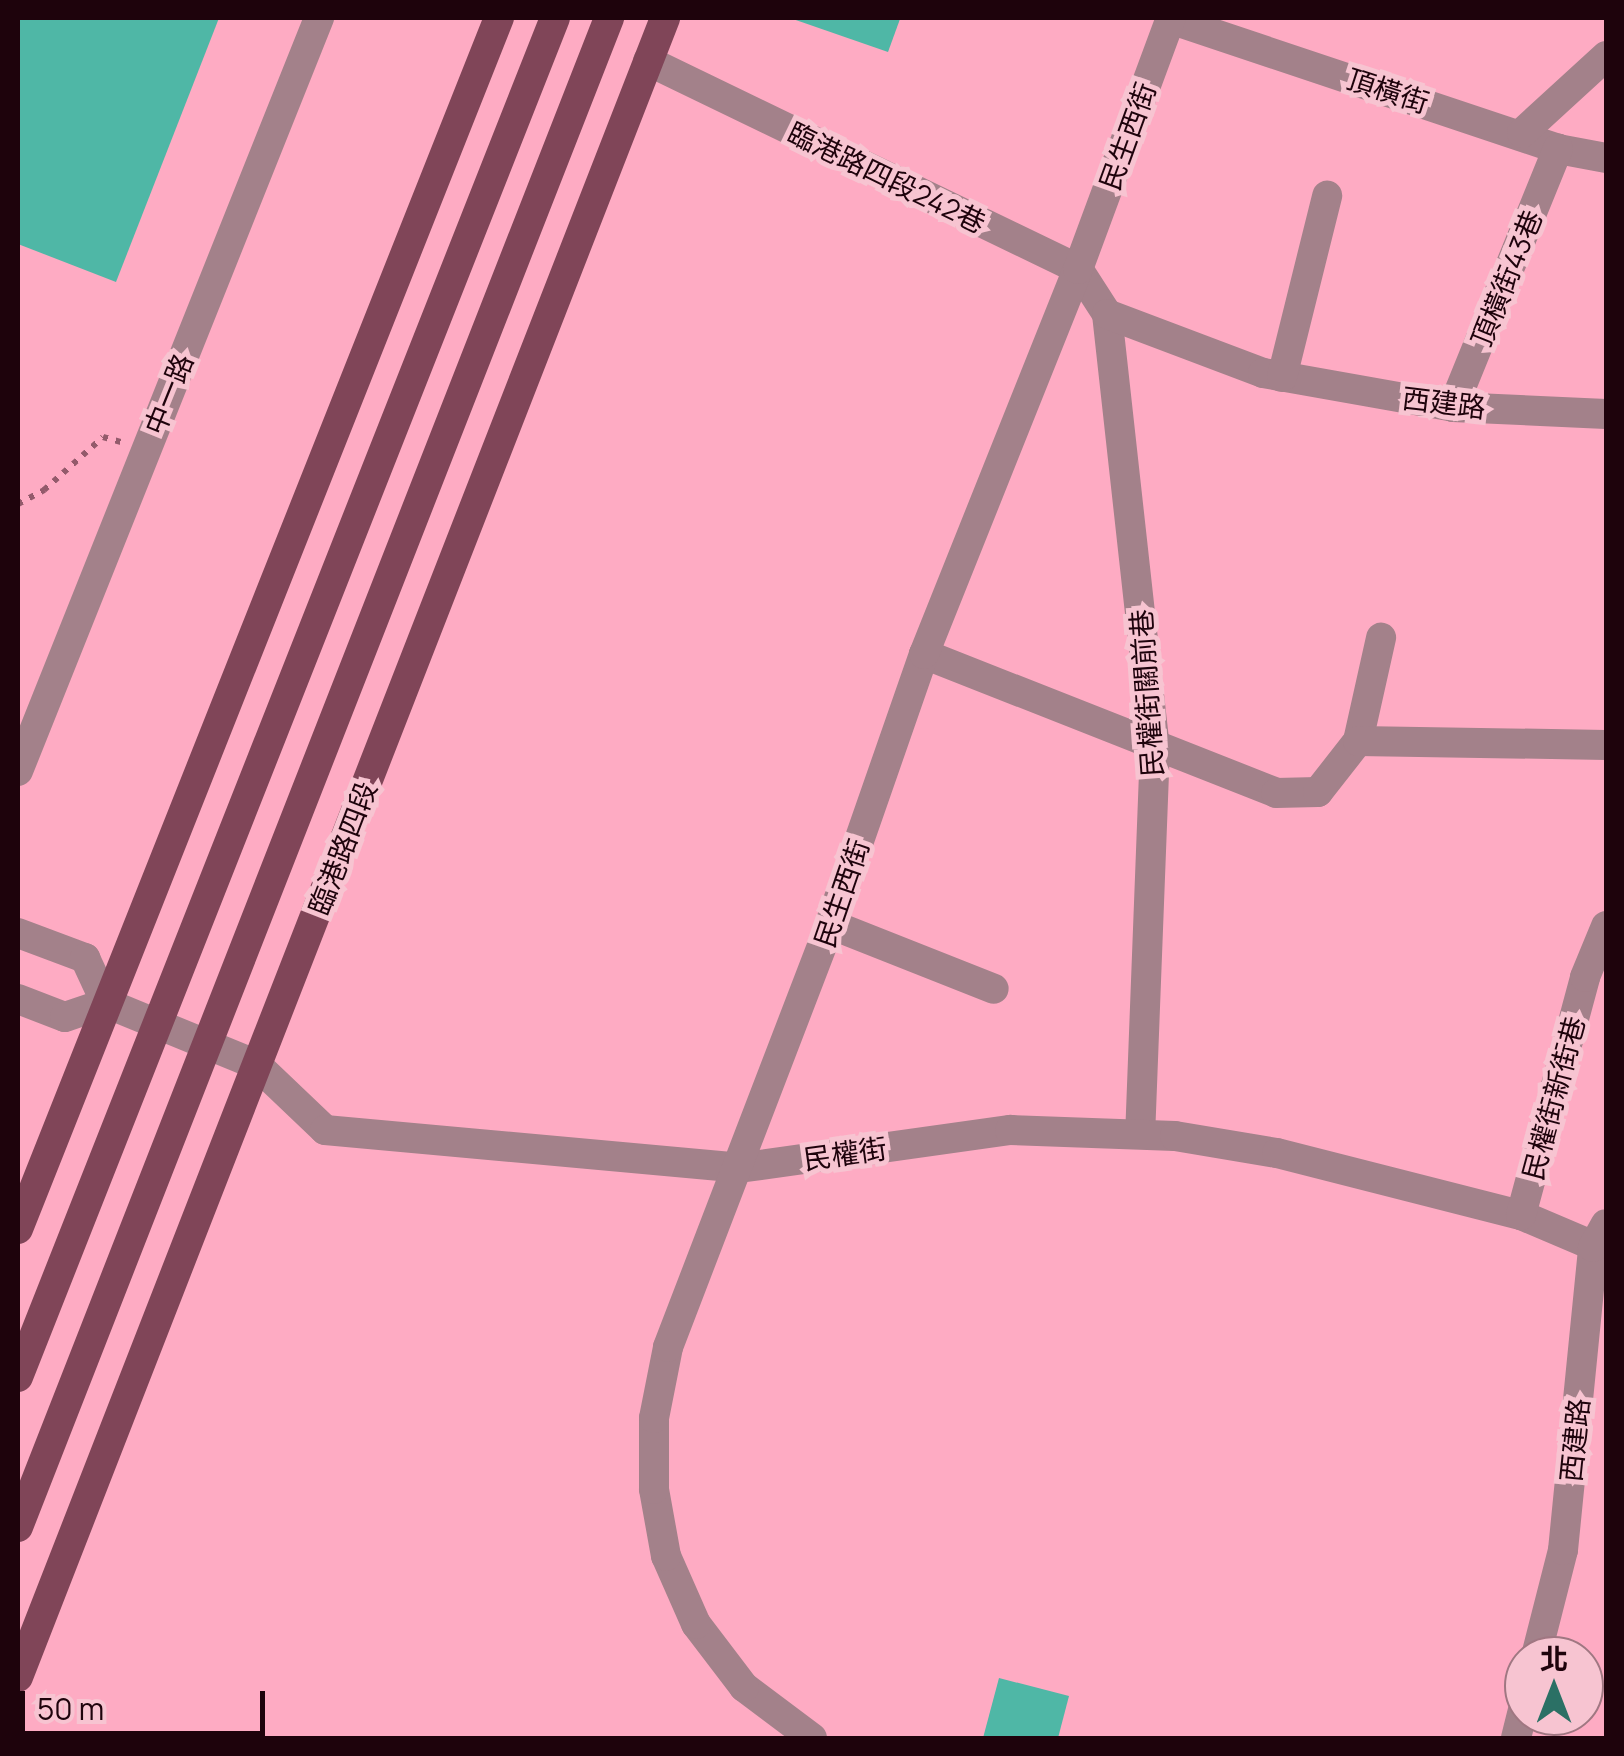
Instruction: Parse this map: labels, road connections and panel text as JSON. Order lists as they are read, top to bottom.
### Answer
{
  "streets": {
    "main road": ["臨港路四段"],
    "street": [
      "頂橫街",
      "民生西街",
      "臨港路四段242巷",
      "頂橫街43巷",
      "中一路",
      "西建路",
      "民權街關前巷",
      "民權街新街巷",
      "民權街"
    ]
  },
  "crossings": [
    ["頂橫街", "民生西街"],
    ["頂橫街", "頂橫街43巷"],
    ["民生西街", "臨港路四段242巷"],
    ["民生西街", "民權街"],
    ["臨港路四段242巷", "臨港路四段"],
    ["頂橫街43巷", "西建路"],
    ["西建路", "民權街關前巷"],
    ["西建路", "民權街"],
    ["民權街關前巷", "民權街"],
    ["臨港路四段", "民權街"],
    ["民權街新街巷", "民權街"]
  ],
  "scale_bar": "50 m",
  "north": "top"
}
